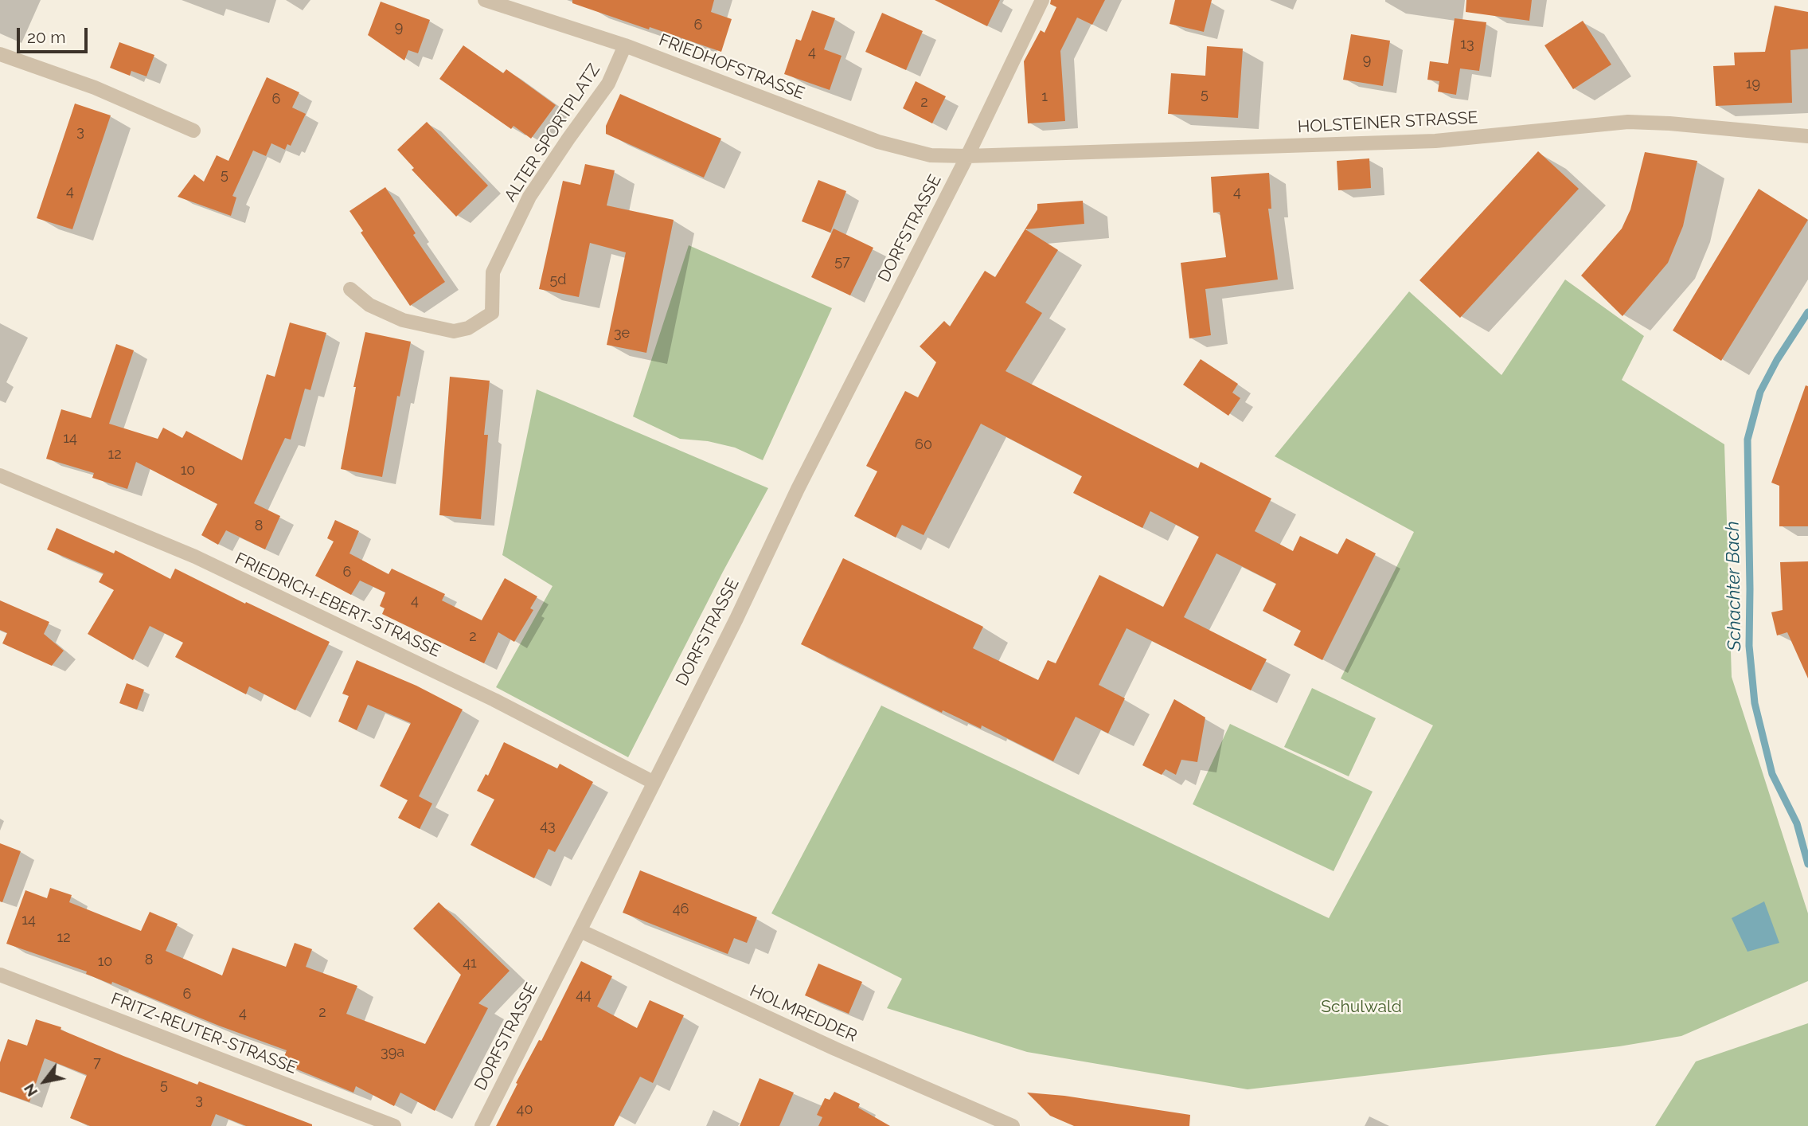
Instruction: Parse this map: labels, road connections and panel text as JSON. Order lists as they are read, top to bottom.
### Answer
{
  "streets": {
    "street": [
      "FRIEDHOFSTRASSE",
      "HOLSTEINER STRASSE",
      "ALTER SPORTPLATZ",
      "DORFSTRASSE",
      "FRIEDRICH-EBERT-STRASSE",
      "HOLMREDDER",
      "FRITZ-REUTER-STRASSE"
    ]
  },
  "crossings": [
    ["FRIEDHOFSTRASSE", "HOLSTEINER STRASSE"],
    ["FRIEDHOFSTRASSE", "ALTER SPORTPLATZ"],
    ["FRIEDHOFSTRASSE", "DORFSTRASSE"],
    ["HOLSTEINER STRASSE", "DORFSTRASSE"],
    ["DORFSTRASSE", "FRIEDRICH-EBERT-STRASSE"],
    ["DORFSTRASSE", "HOLMREDDER"]
  ],
  "water": ["Schachter Bach"],
  "parks": ["Schulwald"],
  "house_numbers": [
    "6",
    "9",
    "13",
    "4",
    "9",
    "19",
    "5",
    "1",
    "6",
    "2",
    "3",
    "5",
    "4",
    "4",
    "57",
    "5d",
    "3e",
    "14",
    "60",
    "12",
    "10",
    "8",
    "6",
    "4",
    "2",
    "43",
    "46",
    "14",
    "12",
    "8",
    "10",
    "41",
    "6",
    "44",
    "2",
    "4",
    "39a",
    "7",
    "5",
    "3",
    "40"
  ],
  "scale_bar": "20 m",
  "north": "bottom left"
}
